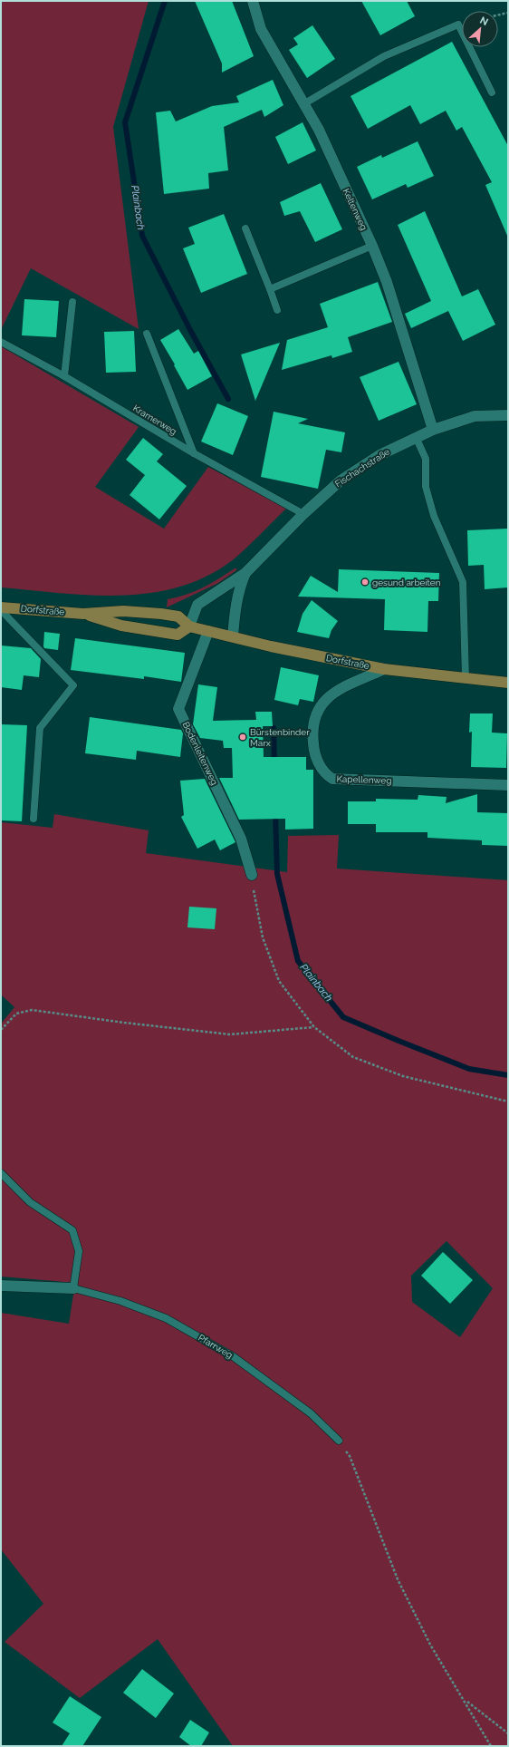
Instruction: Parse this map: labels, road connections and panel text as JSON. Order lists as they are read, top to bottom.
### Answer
{
  "streets": {
    "main road": ["Dorfstraße"],
    "street": [
      "Keltenweg",
      "Fischachstraße",
      "Bodenleitenweg",
      "Kapellenweg",
      "Pfarrweg"
    ],
    "lane": ["Kramerweg"]
  },
  "crossings": [
    ["Keltenweg", "Fischachstraße"],
    ["Kramerweg", "Fischachstraße"],
    ["Fischachstraße", "Dorfstraße"],
    ["Dorfstraße", "Bodenleitenweg"],
    ["Dorfstraße", "Kapellenweg"]
  ],
  "water": ["Plainbach"],
  "places": ["gesund arbeiten", "Bürstenbinder Marx"],
  "north": "top right"
}
